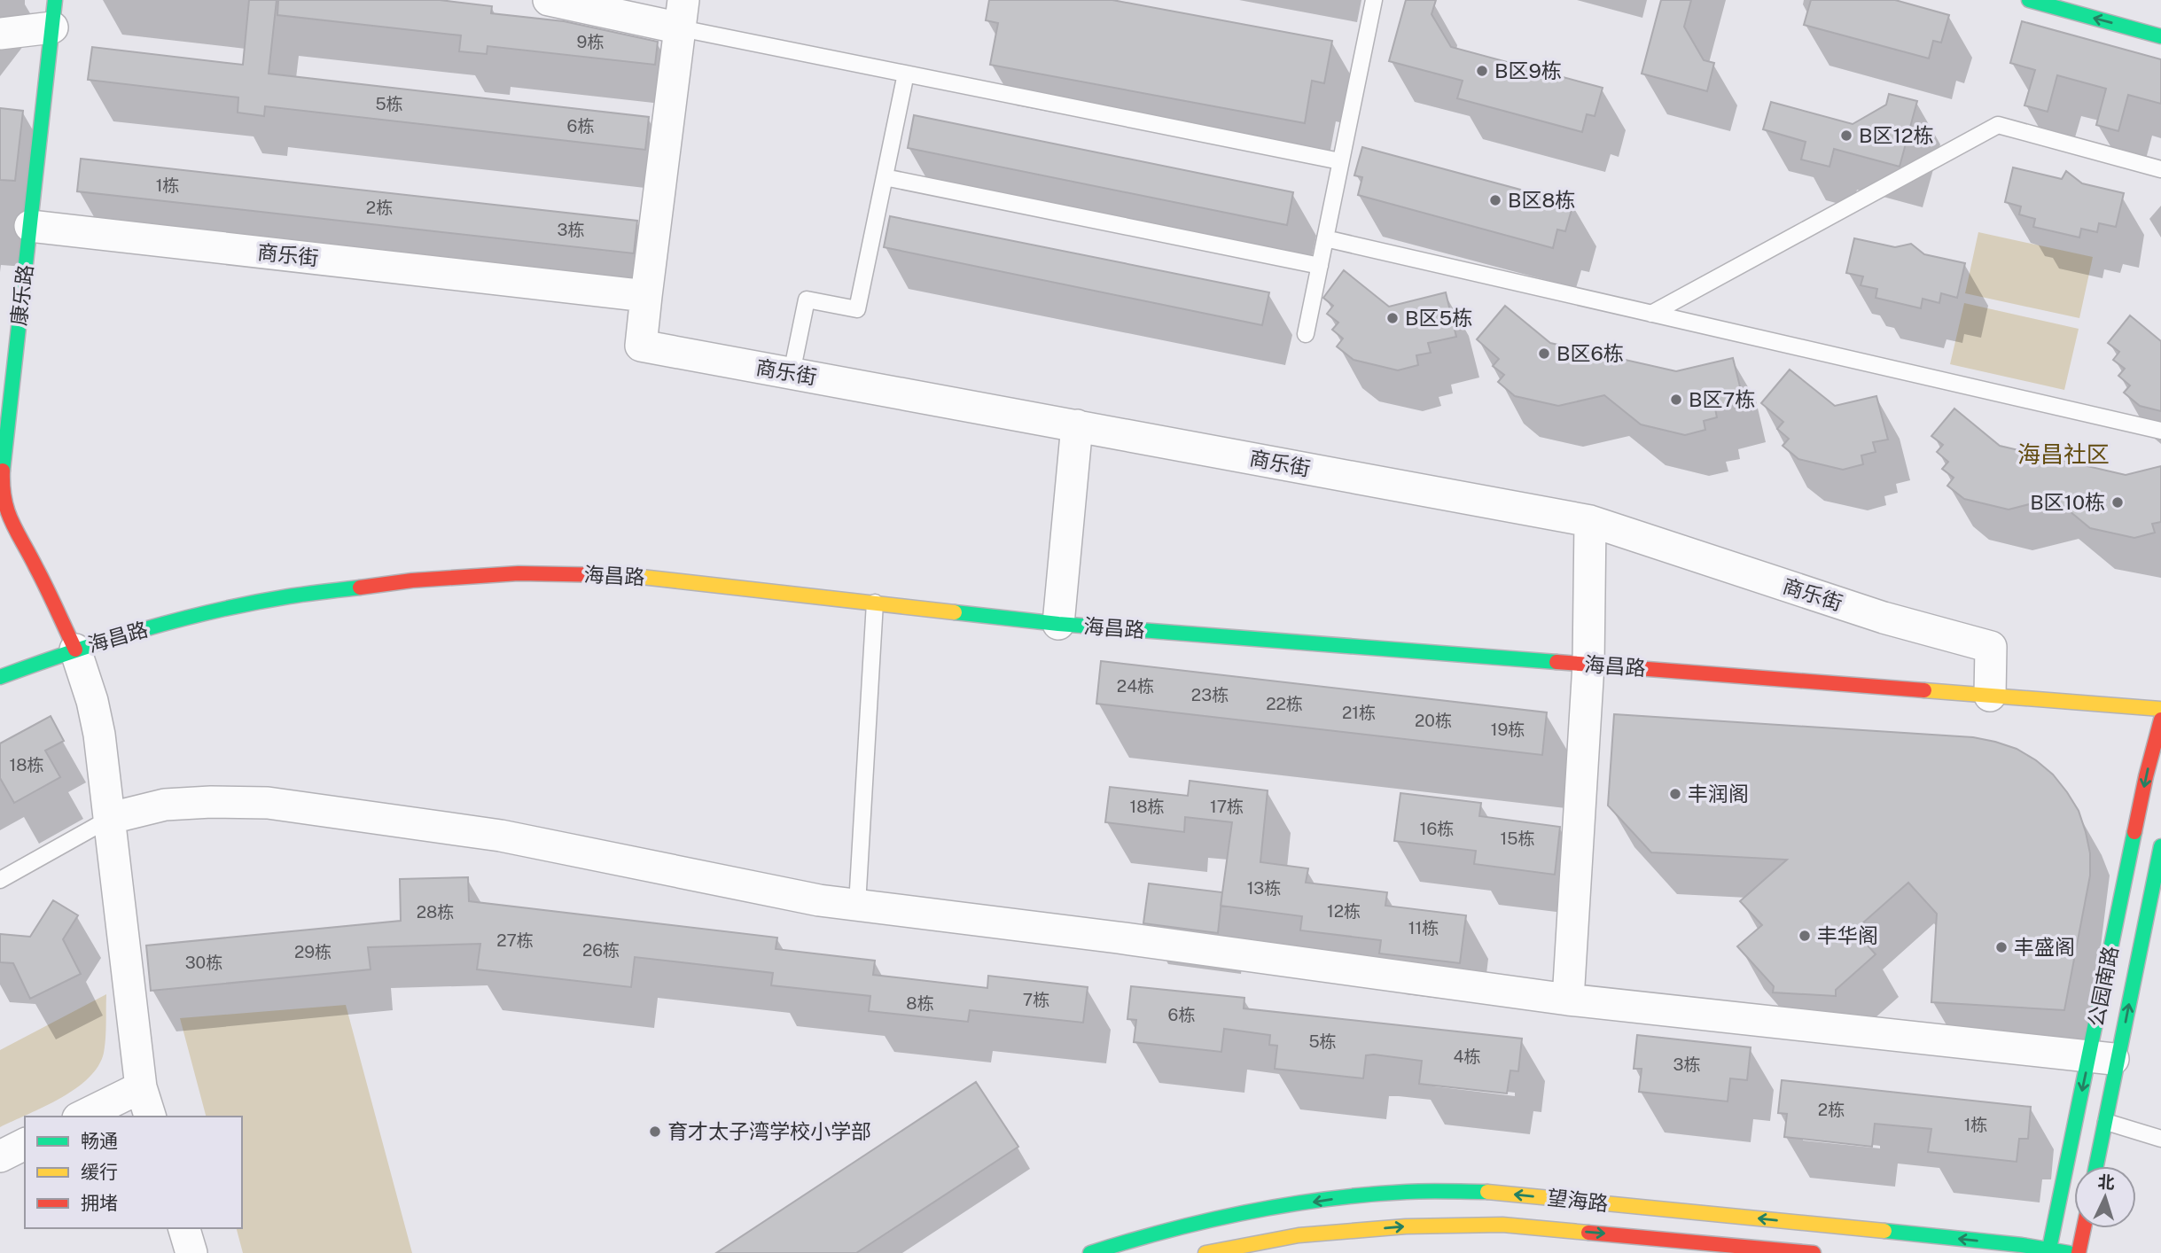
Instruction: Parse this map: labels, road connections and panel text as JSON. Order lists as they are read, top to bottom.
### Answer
{
  "streets": {
    "street": [
      "商乐街",
      "康乐路",
      "海昌路",
      "公园南路",
      "望海路"
    ]
  },
  "crossings": [
    ["商乐街", "康乐路"],
    ["商乐街", "海昌路"],
    ["康乐路", "海昌路"],
    ["公园南路", "望海路"]
  ],
  "districts": ["海昌社区"],
  "places": [
    "B区9栋",
    "B区12栋",
    "B区8栋",
    "B区5栋",
    "B区6栋",
    "B区7栋",
    "B区10栋",
    "丰润阁",
    "丰华阁",
    "丰盛阁",
    "育才太子湾学校小学部"
  ],
  "house_numbers": [
    "9栋",
    "5栋",
    "6栋",
    "1栋",
    "2栋",
    "3栋",
    "24栋",
    "23栋",
    "22栋",
    "21栋",
    "20栋",
    "19栋",
    "18栋",
    "18栋",
    "17栋",
    "16栋",
    "15栋",
    "13栋",
    "12栋",
    "28栋",
    "11栋",
    "27栋",
    "26栋",
    "29栋",
    "30栋",
    "7栋",
    "8栋",
    "6栋",
    "5栋",
    "4栋",
    "3栋",
    "2栋",
    "1栋"
  ],
  "legend": ["畅通", "缓行", "拥堵"],
  "north": "top"
}
